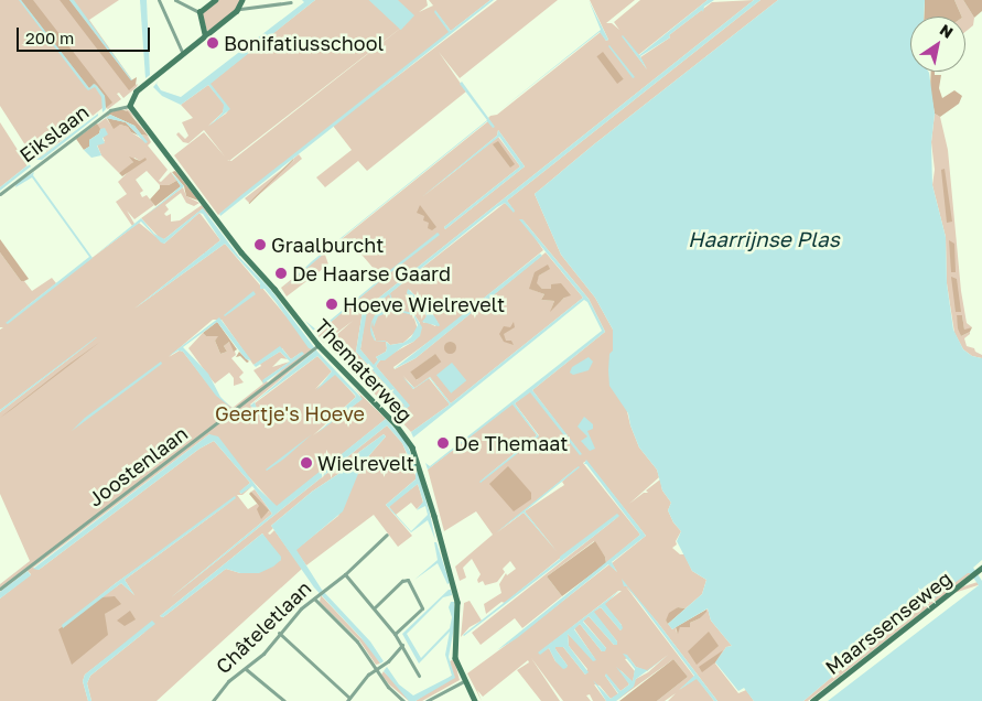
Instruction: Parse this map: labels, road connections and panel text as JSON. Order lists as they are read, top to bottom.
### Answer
{
  "streets": {
    "street": [
      "Eikslaan",
      "Thematerweg",
      "Joostenlaan",
      "Maarssenseweg",
      "Châteletlaan"
    ]
  },
  "crossings": [
    ["Eikslaan", "Thematerweg"],
    ["Thematerweg", "Joostenlaan"]
  ],
  "water": ["Haarrijnse Plas"],
  "parks": ["Geertje's Hoeve"],
  "places": [
    "Bonifatiusschool",
    "Graalburcht",
    "De Haarse Gaard",
    "Hoeve Wielrevelt",
    "De Themaat",
    "Wielrevelt"
  ],
  "scale_bar": "200 m",
  "north": "top right"
}
